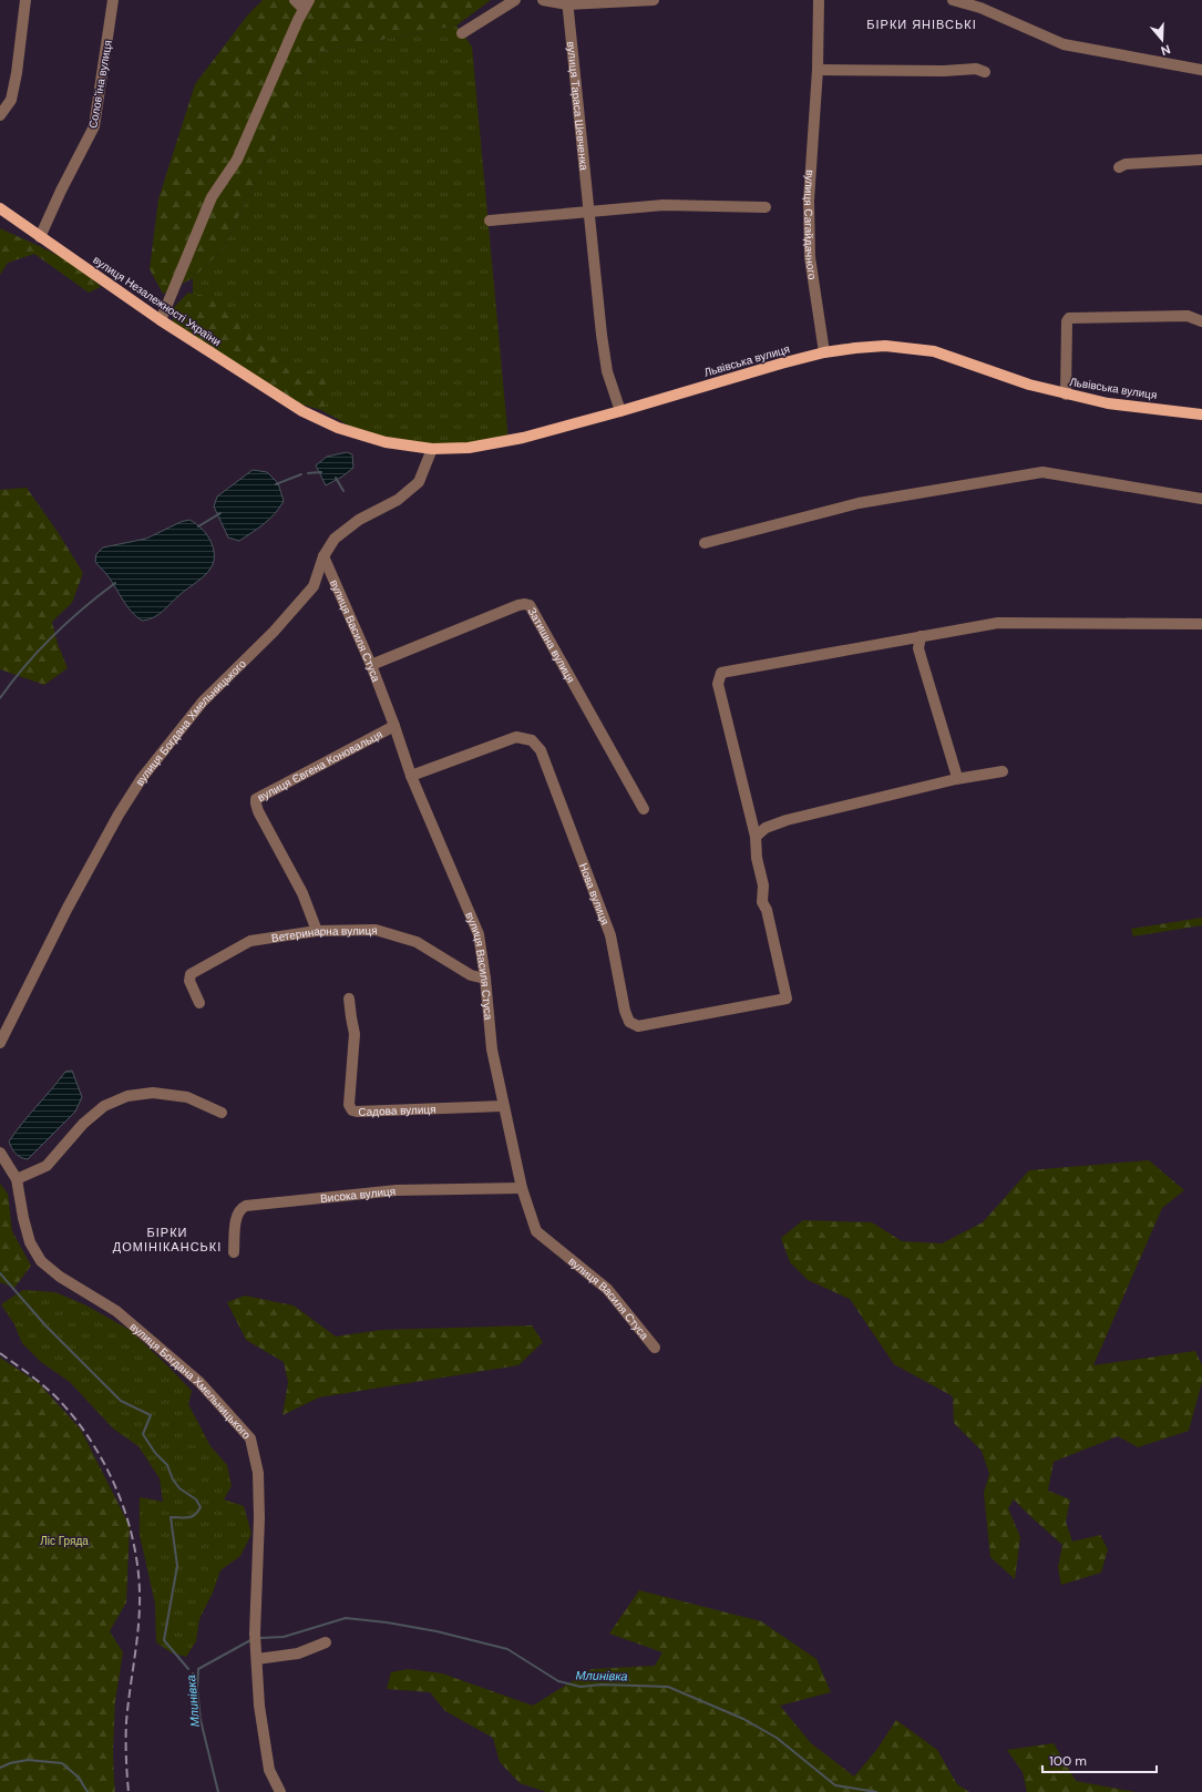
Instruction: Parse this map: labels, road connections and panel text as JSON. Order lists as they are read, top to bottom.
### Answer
{
  "streets": {
    "main road": ["вулиця Незалежності України", "Львівська вулиця"],
    "street": [
      "Соловʼїна вулиця",
      "вулиця Тараса Шевченка",
      "вулиця Сагайдачного",
      "вулиця Василя Стуса",
      "Затишна вулиця",
      "вулиця Богдана Хмельницького",
      "вулиця Євгена Коновальця",
      "Нова вулиця",
      "Ветеринарна вулиця",
      "Садова вулиця",
      "Висока вулиця"
    ]
  },
  "crossings": [
    ["Соловʼїна вулиця", "вулиця Незалежності України"],
    ["вулиця Тараса Шевченка", "Львівська вулиця"],
    ["вулиця Сагайдачного", "Львівська вулиця"],
    ["вулиця Незалежності України", "Львівська вулиця"],
    ["Львівська вулиця", "вулиця Богдана Хмельницького"],
    ["вулиця Василя Стуса", "Затишна вулиця"],
    ["вулиця Василя Стуса", "вулиця Богдана Хмельницького"],
    ["вулиця Василя Стуса", "вулиця Євгена Коновальця"],
    ["вулиця Василя Стуса", "Нова вулиця"],
    ["вулиця Василя Стуса", "Ветеринарна вулиця"],
    ["вулиця Василя Стуса", "Садова вулиця"],
    ["вулиця Василя Стуса", "Висока вулиця"],
    ["вулиця Євгена Коновальця", "Ветеринарна вулиця"]
  ],
  "districts": ["БІРКИ ЯНІВСЬКІ", "БІРКИ ДОМІНІКАНСЬКІ"],
  "water": ["Млинівка"],
  "parks": ["Ліс Гряда"],
  "scale_bar": "100 m",
  "north": "bottom"
}
